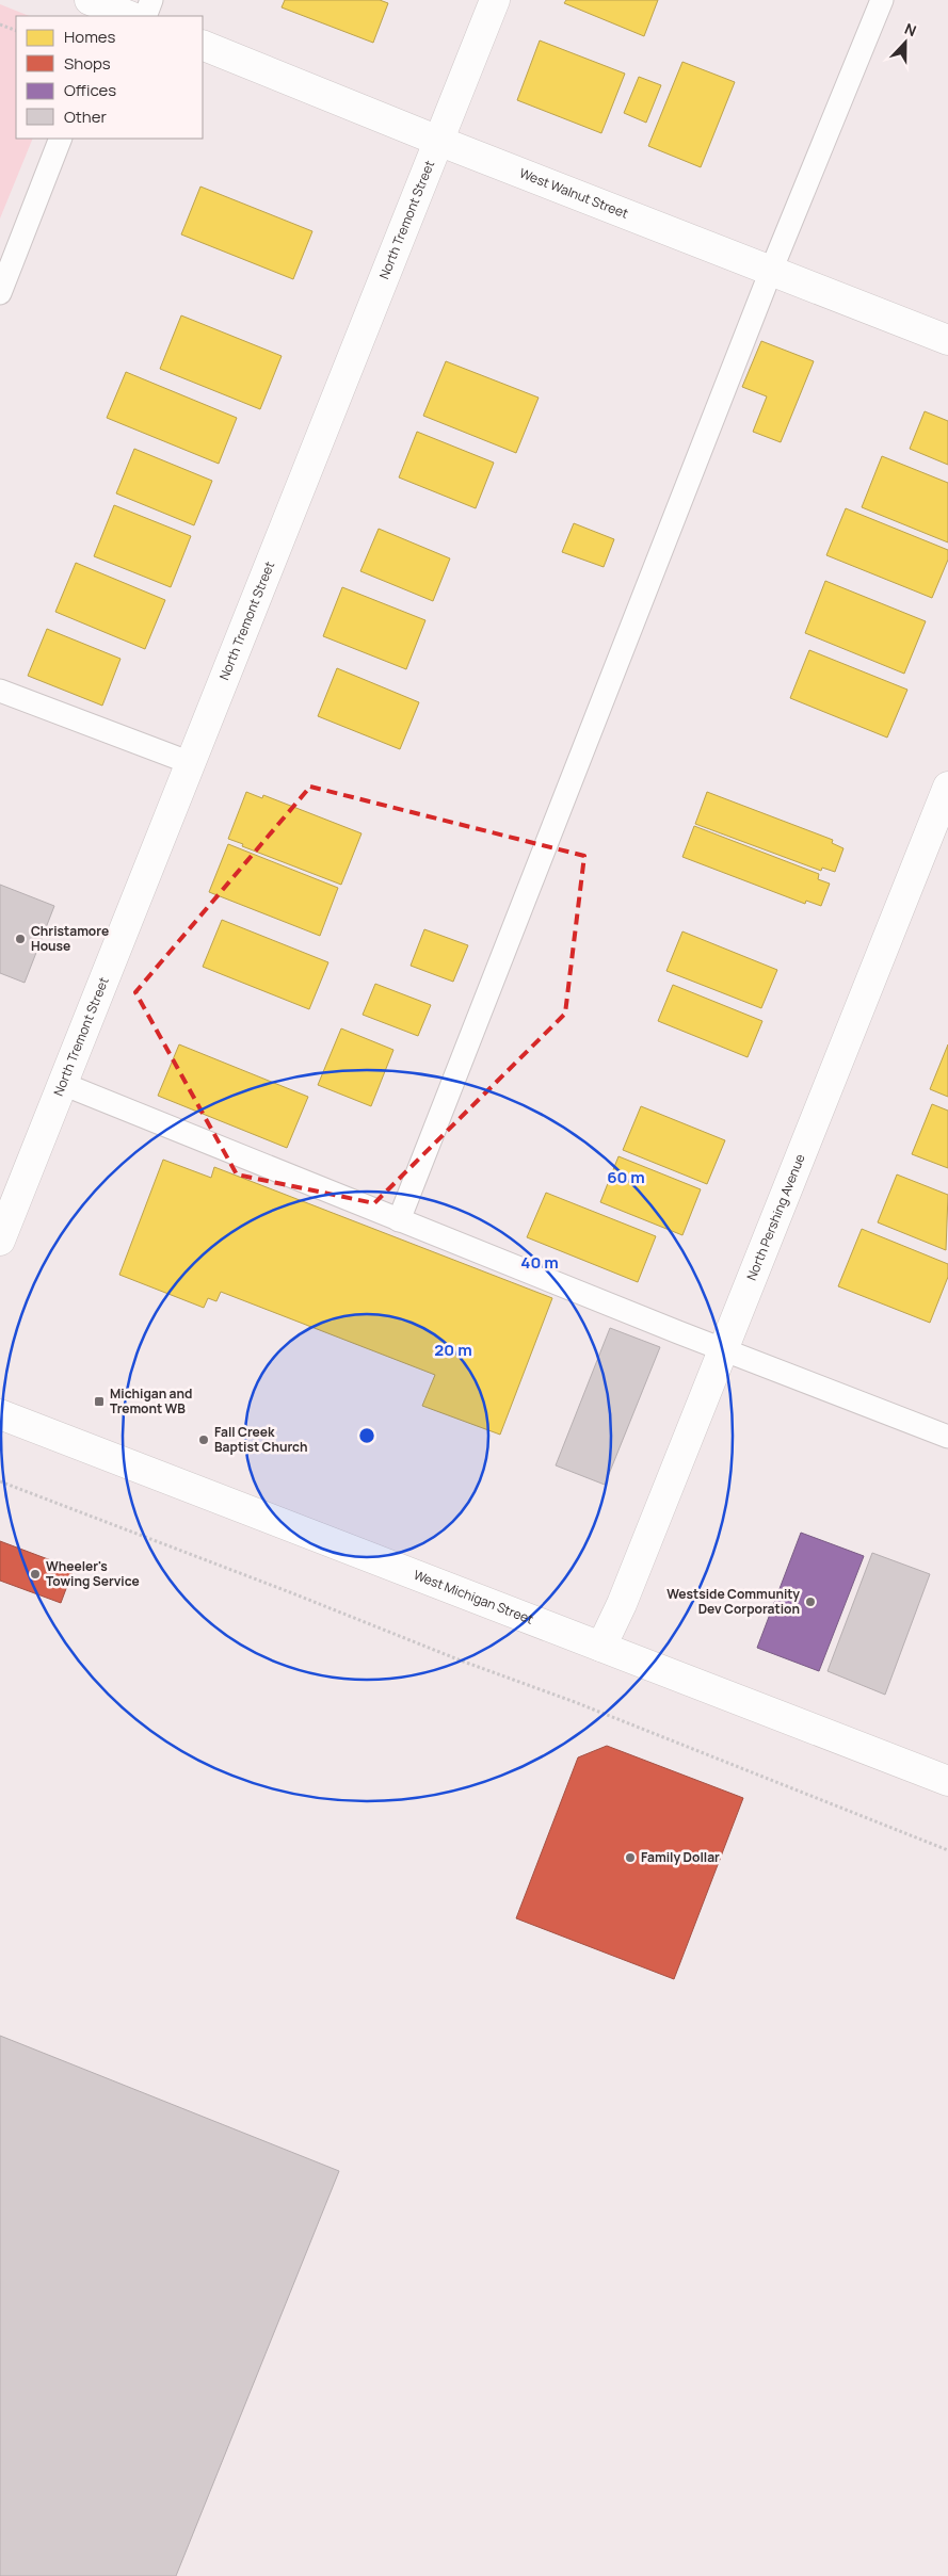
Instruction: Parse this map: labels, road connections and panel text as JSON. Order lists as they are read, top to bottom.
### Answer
{
  "streets": {
    "street": [
      "West Walnut Street",
      "North Tremont Street",
      "North Pershing Avenue",
      "West Michigan Street"
    ]
  },
  "crossings": [
    ["West Walnut Street", "North Tremont Street"],
    ["North Pershing Avenue", "West Michigan Street"]
  ],
  "places": {
    "other": [
      "Christamore House",
      "Fall Creek Baptist Church",
      "Wheeler's Towing Service",
      "Westside Community Dev Corporation",
      "Family Dollar"
    ],
    "transit": ["Michigan and Tremont WB"]
  },
  "legend": [
    "Homes",
    "Shops",
    "Offices",
    "Other"
  ],
  "north": "top",
  "rings": ["60 m", "40 m", "20 m"]
}
